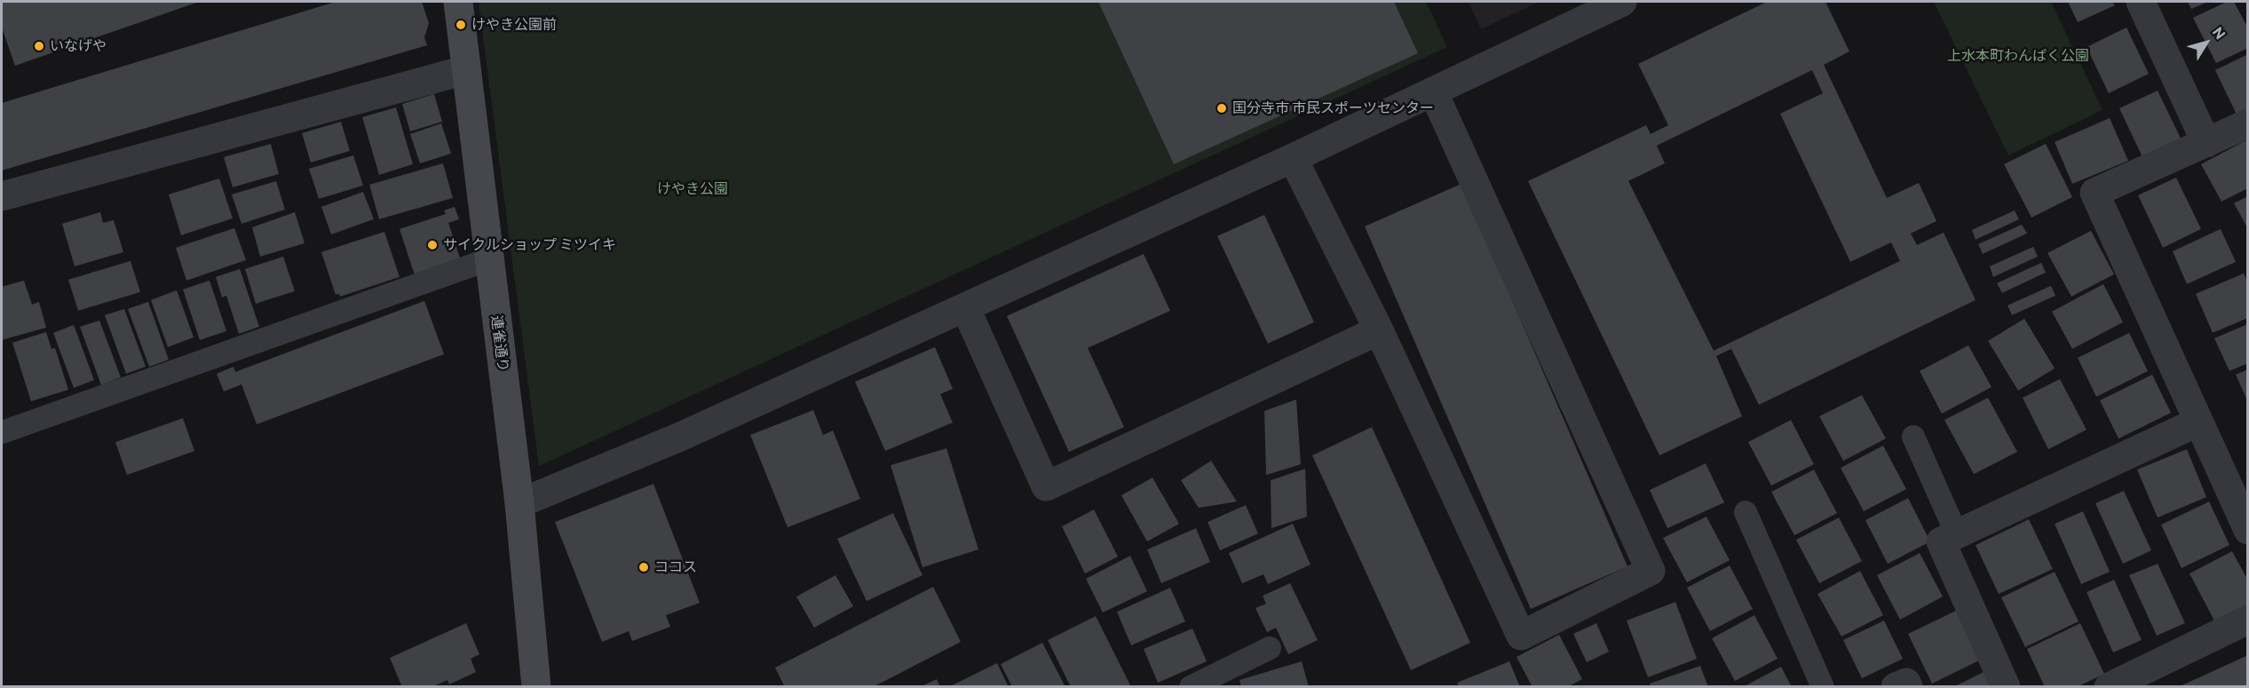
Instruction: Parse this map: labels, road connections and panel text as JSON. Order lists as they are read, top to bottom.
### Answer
{
  "streets": {
    "main road": ["連雀通り"]
  },
  "parks": ["上水本町わんぱく公園", "けやき公園"],
  "places": [
    "けやき公園前",
    "いなげや",
    "国分寺市 市民スポーツセンター",
    "サイクルショップ ミツイキ",
    "ココス"
  ],
  "north": "top right"
}
